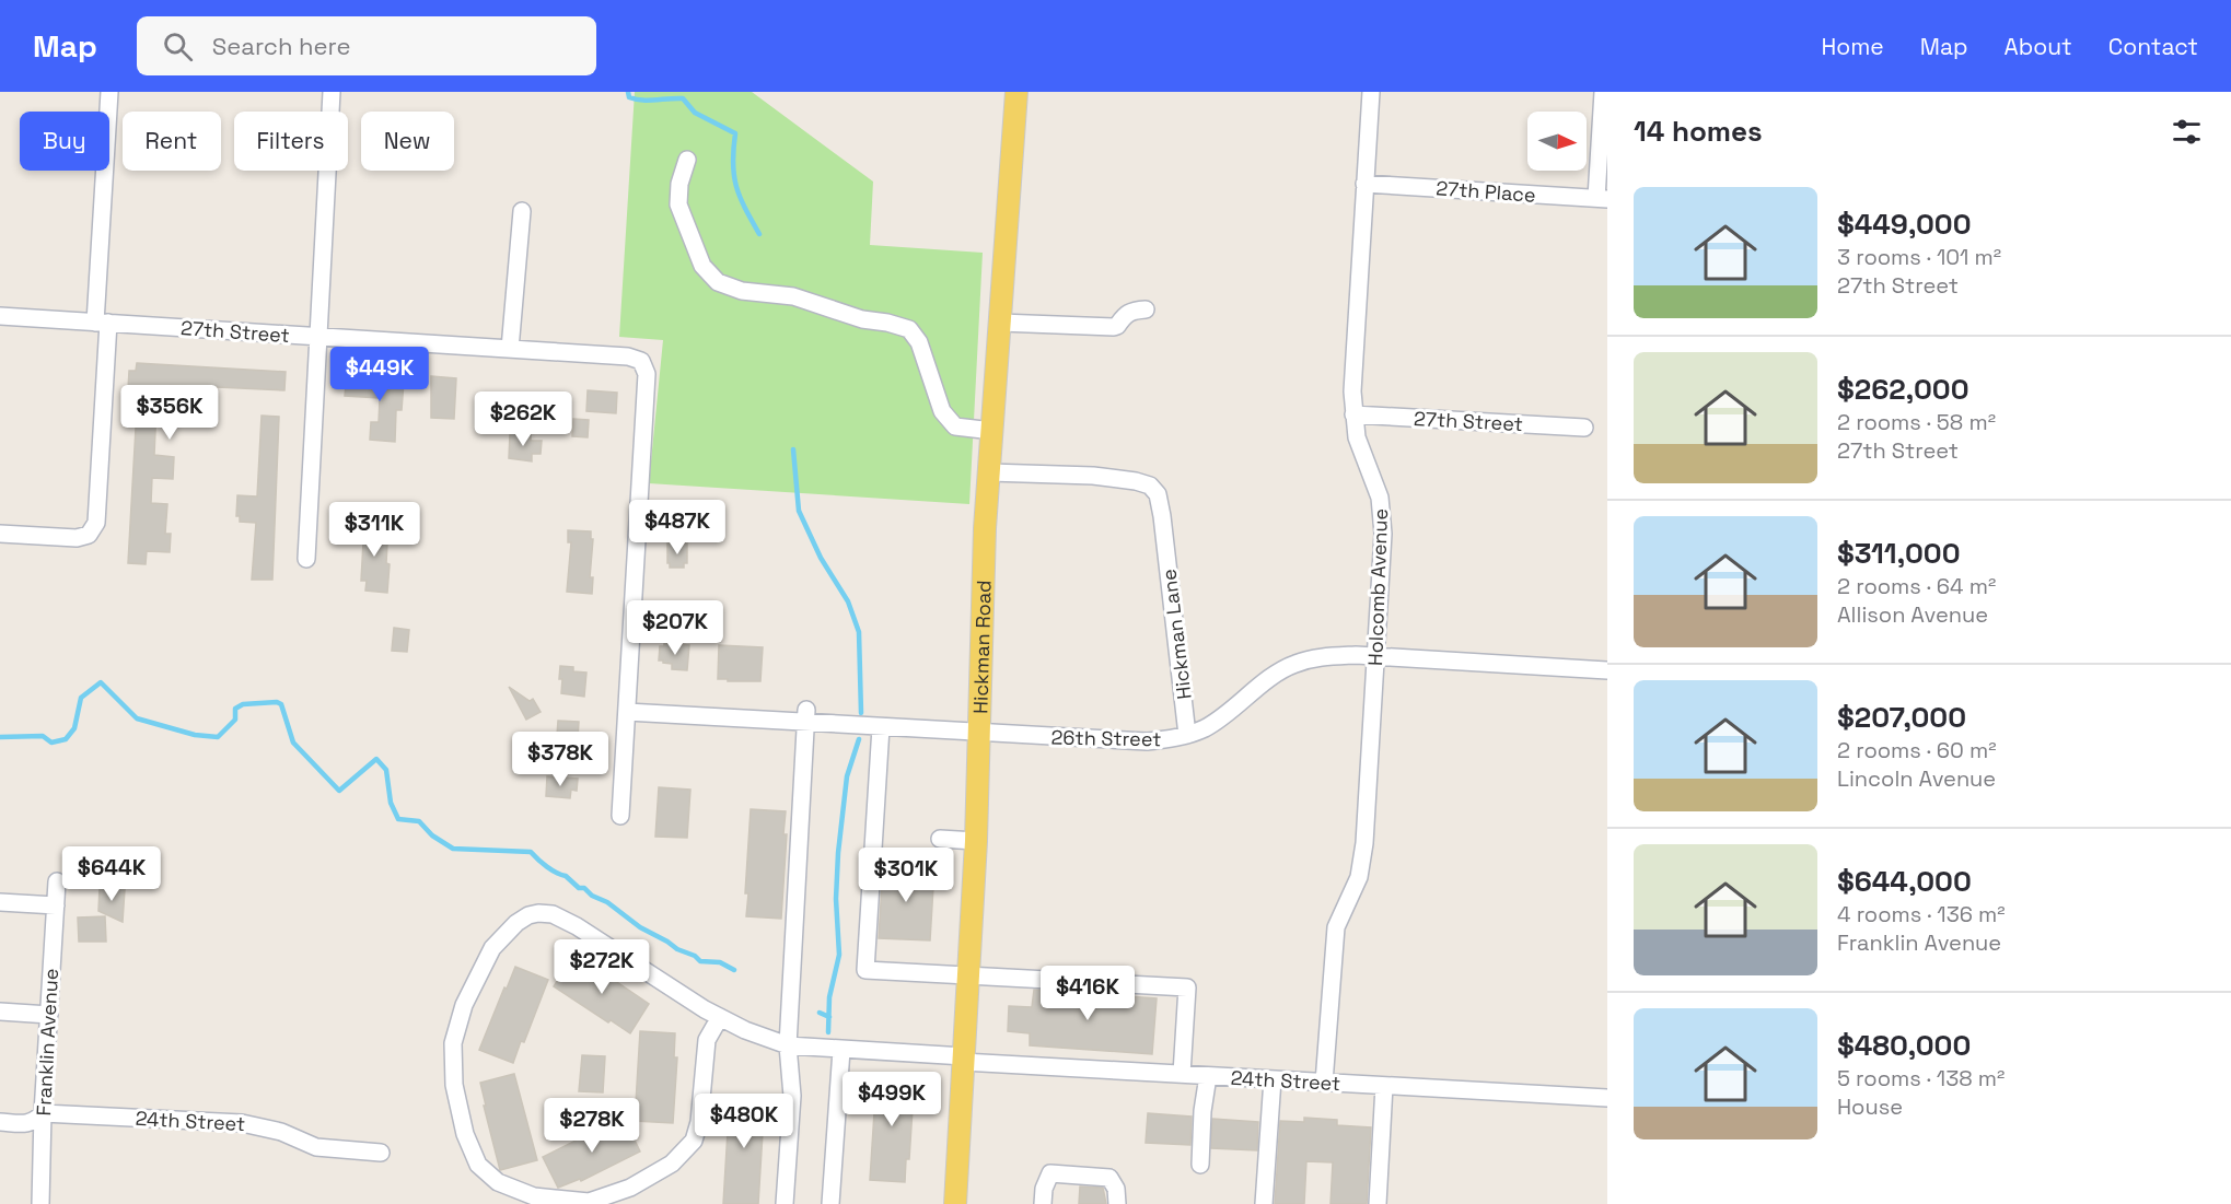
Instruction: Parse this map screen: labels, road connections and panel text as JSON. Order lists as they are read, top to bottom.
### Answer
{
  "streets": {
    "main road": ["Hickman Road"],
    "street": [
      "27th Place",
      "27th Street",
      "Holcomb Avenue",
      "Hickman Lane",
      "26th Street",
      "Franklin Avenue",
      "24th Street"
    ]
  },
  "crossings": [
    ["27th Place", "Holcomb Avenue"],
    ["27th Street", "Holcomb Avenue"],
    ["27th Street", "26th Street"],
    ["Holcomb Avenue", "26th Street"],
    ["Holcomb Avenue", "24th Street"],
    ["Hickman Lane", "Hickman Road"],
    ["Hickman Lane", "26th Street"],
    ["Hickman Road", "26th Street"],
    ["Hickman Road", "24th Street"],
    ["Franklin Avenue", "24th Street"]
  ],
  "north": "right",
  "page": {
    "header": "Map",
    "search": "Search here",
    "nav": [
      "Home",
      "Map",
      "About",
      "Contact"
    ],
    "heading": "14 homes",
    "chip": [
      "Buy",
      "Rent",
      "Filters",
      "New"
    ],
    "list": [
      {
        "name": "$449,000",
        "note": "3 rooms · 101 m² · 27th Street"
      },
      {
        "name": "$262,000",
        "note": "2 rooms · 58 m² · 27th Street"
      },
      {
        "name": "$311,000",
        "note": "2 rooms · 64 m² · Allison Avenue"
      },
      {
        "name": "$207,000",
        "note": "2 rooms · 60 m² · Lincoln Avenue"
      },
      {
        "name": "$644,000",
        "note": "4 rooms · 136 m² · Franklin Avenue"
      },
      {
        "name": "$480,000",
        "note": "5 rooms · 138 m² · House"
      }
    ],
    "price": [
      "$449K",
      "$356K",
      "$262K",
      "$487K",
      "$311K",
      "$207K",
      "$378K",
      "$644K",
      "$301K",
      "$272K",
      "$416K",
      "$499K",
      "$480K",
      "$278K"
    ]
  }
}
